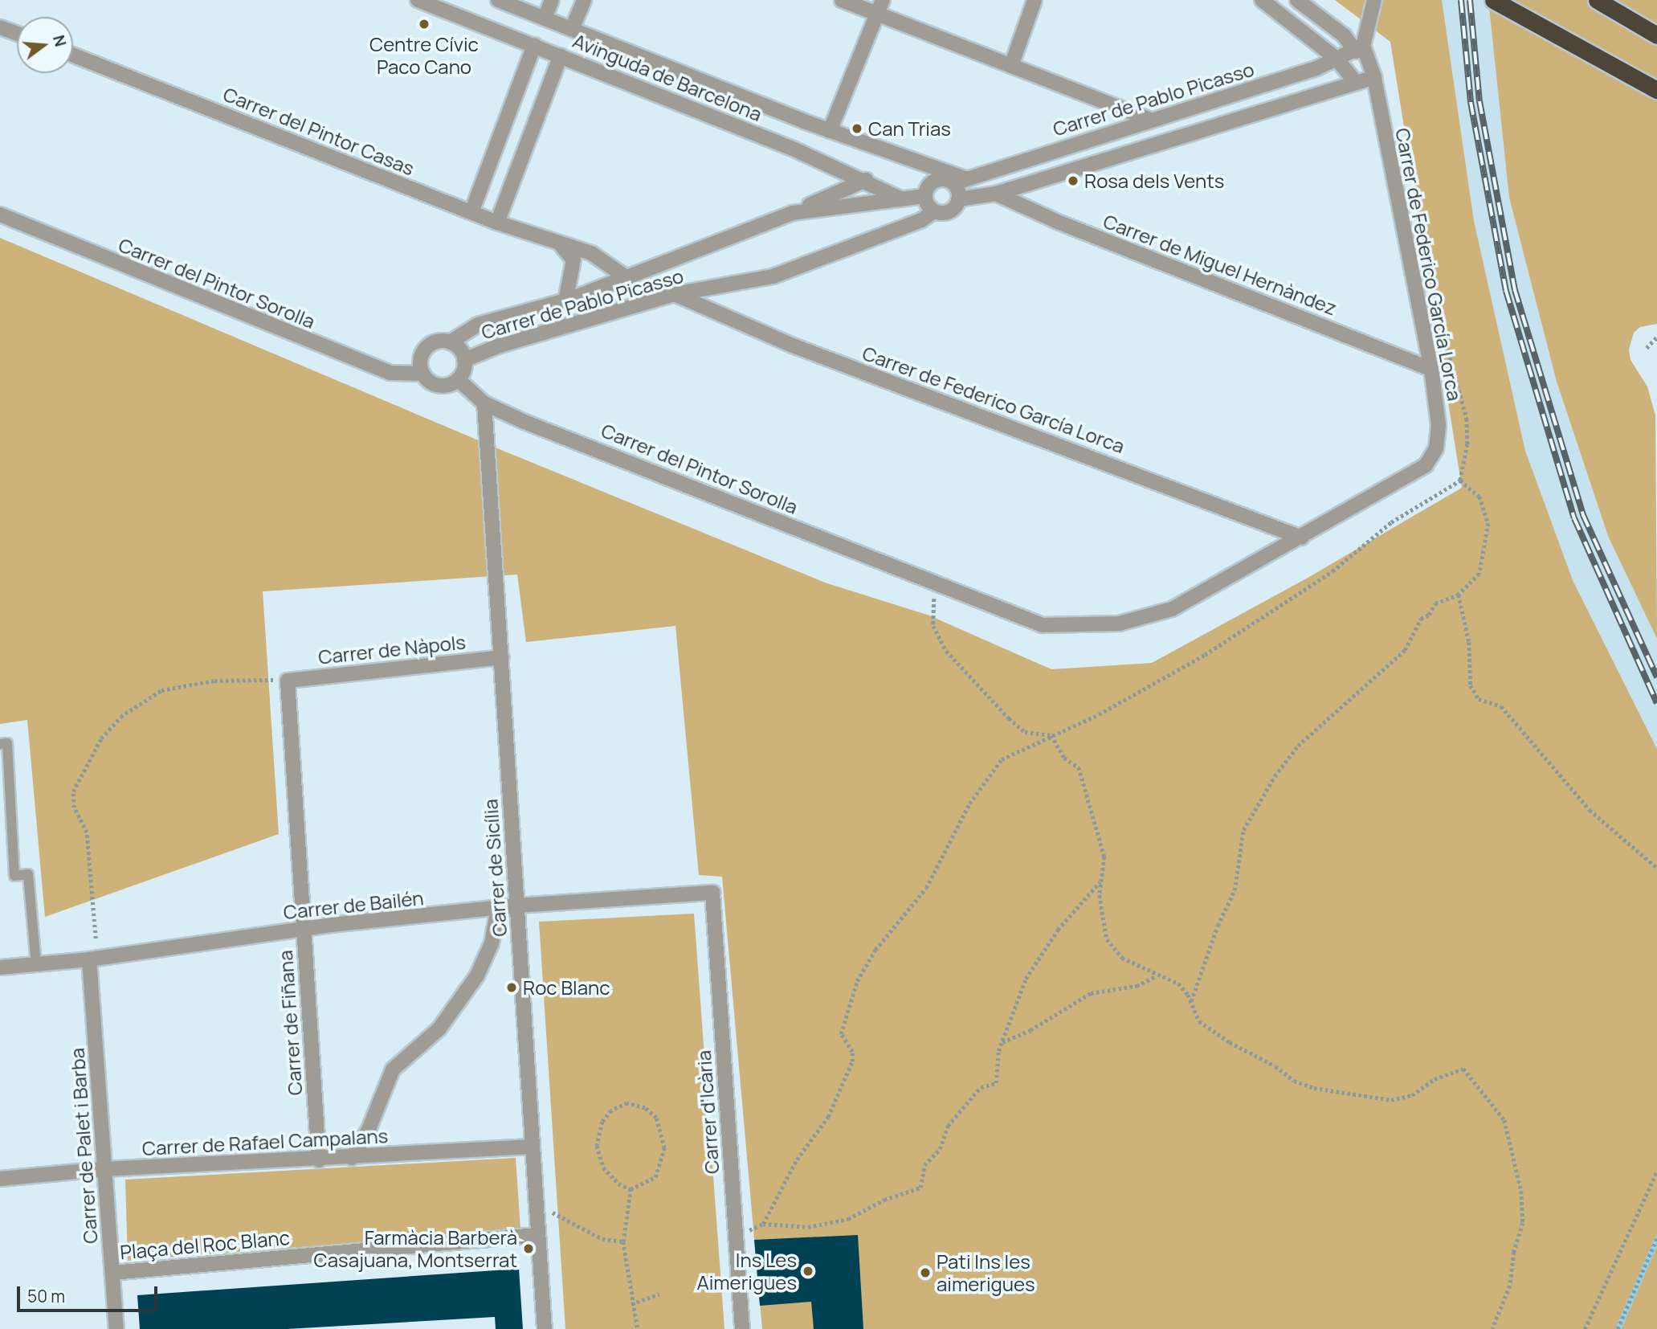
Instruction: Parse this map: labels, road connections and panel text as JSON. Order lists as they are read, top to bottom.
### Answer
{
  "streets": {
    "street": [
      "Avinguda de Barcelona",
      "Carrer de Pablo Picasso",
      "Carrer del Pintor Casas",
      "Carrer de Miguel Hernàndez",
      "Carrer de Federico García Lorca",
      "Carrer del Pintor Sorolla",
      "Carrer de Nàpols",
      "Carrer de Sicília",
      "Carrer de Bailén",
      "Carrer de Fiñana",
      "Carrer d'Icària",
      "Carrer de Rafael Campalans",
      "Carrer de Palet i Barba",
      "Plaça del Roc Blanc"
    ]
  },
  "crossings": [
    ["Avinguda de Barcelona", "Carrer de Pablo Picasso"],
    ["Carrer de Pablo Picasso", "Carrer del Pintor Casas"],
    ["Carrer de Pablo Picasso", "Carrer de Federico García Lorca"],
    ["Carrer de Pablo Picasso", "Carrer del Pintor Sorolla"],
    ["Carrer de Miguel Hernàndez", "Carrer de Federico García Lorca"],
    ["Carrer de Federico García Lorca", "Carrer del Pintor Sorolla"],
    ["Carrer del Pintor Sorolla", "Carrer de Sicília"],
    ["Carrer de Nàpols", "Carrer de Sicília"],
    ["Carrer de Nàpols", "Carrer de Fiñana"],
    ["Carrer de Sicília", "Carrer de Bailén"],
    ["Carrer de Sicília", "Carrer de Rafael Campalans"],
    ["Carrer de Sicília", "Plaça del Roc Blanc"],
    ["Carrer de Bailén", "Carrer de Fiñana"],
    ["Carrer de Bailén", "Carrer d'Icària"],
    ["Carrer de Bailén", "Carrer de Palet i Barba"],
    ["Carrer de Fiñana", "Carrer de Rafael Campalans"],
    ["Carrer de Rafael Campalans", "Carrer de Palet i Barba"],
    ["Carrer de Palet i Barba", "Plaça del Roc Blanc"]
  ],
  "places": [
    "Centre Cívic Paco Cano",
    "Can Trias",
    "Rosa dels Vents",
    "Roc Blanc",
    "Farmàcia Barberà Casajuana, Montserrat",
    "Ins Les Aimerigues",
    "Pati Ins les aimerigues"
  ],
  "scale_bar": "50 m",
  "north": "right"
}
